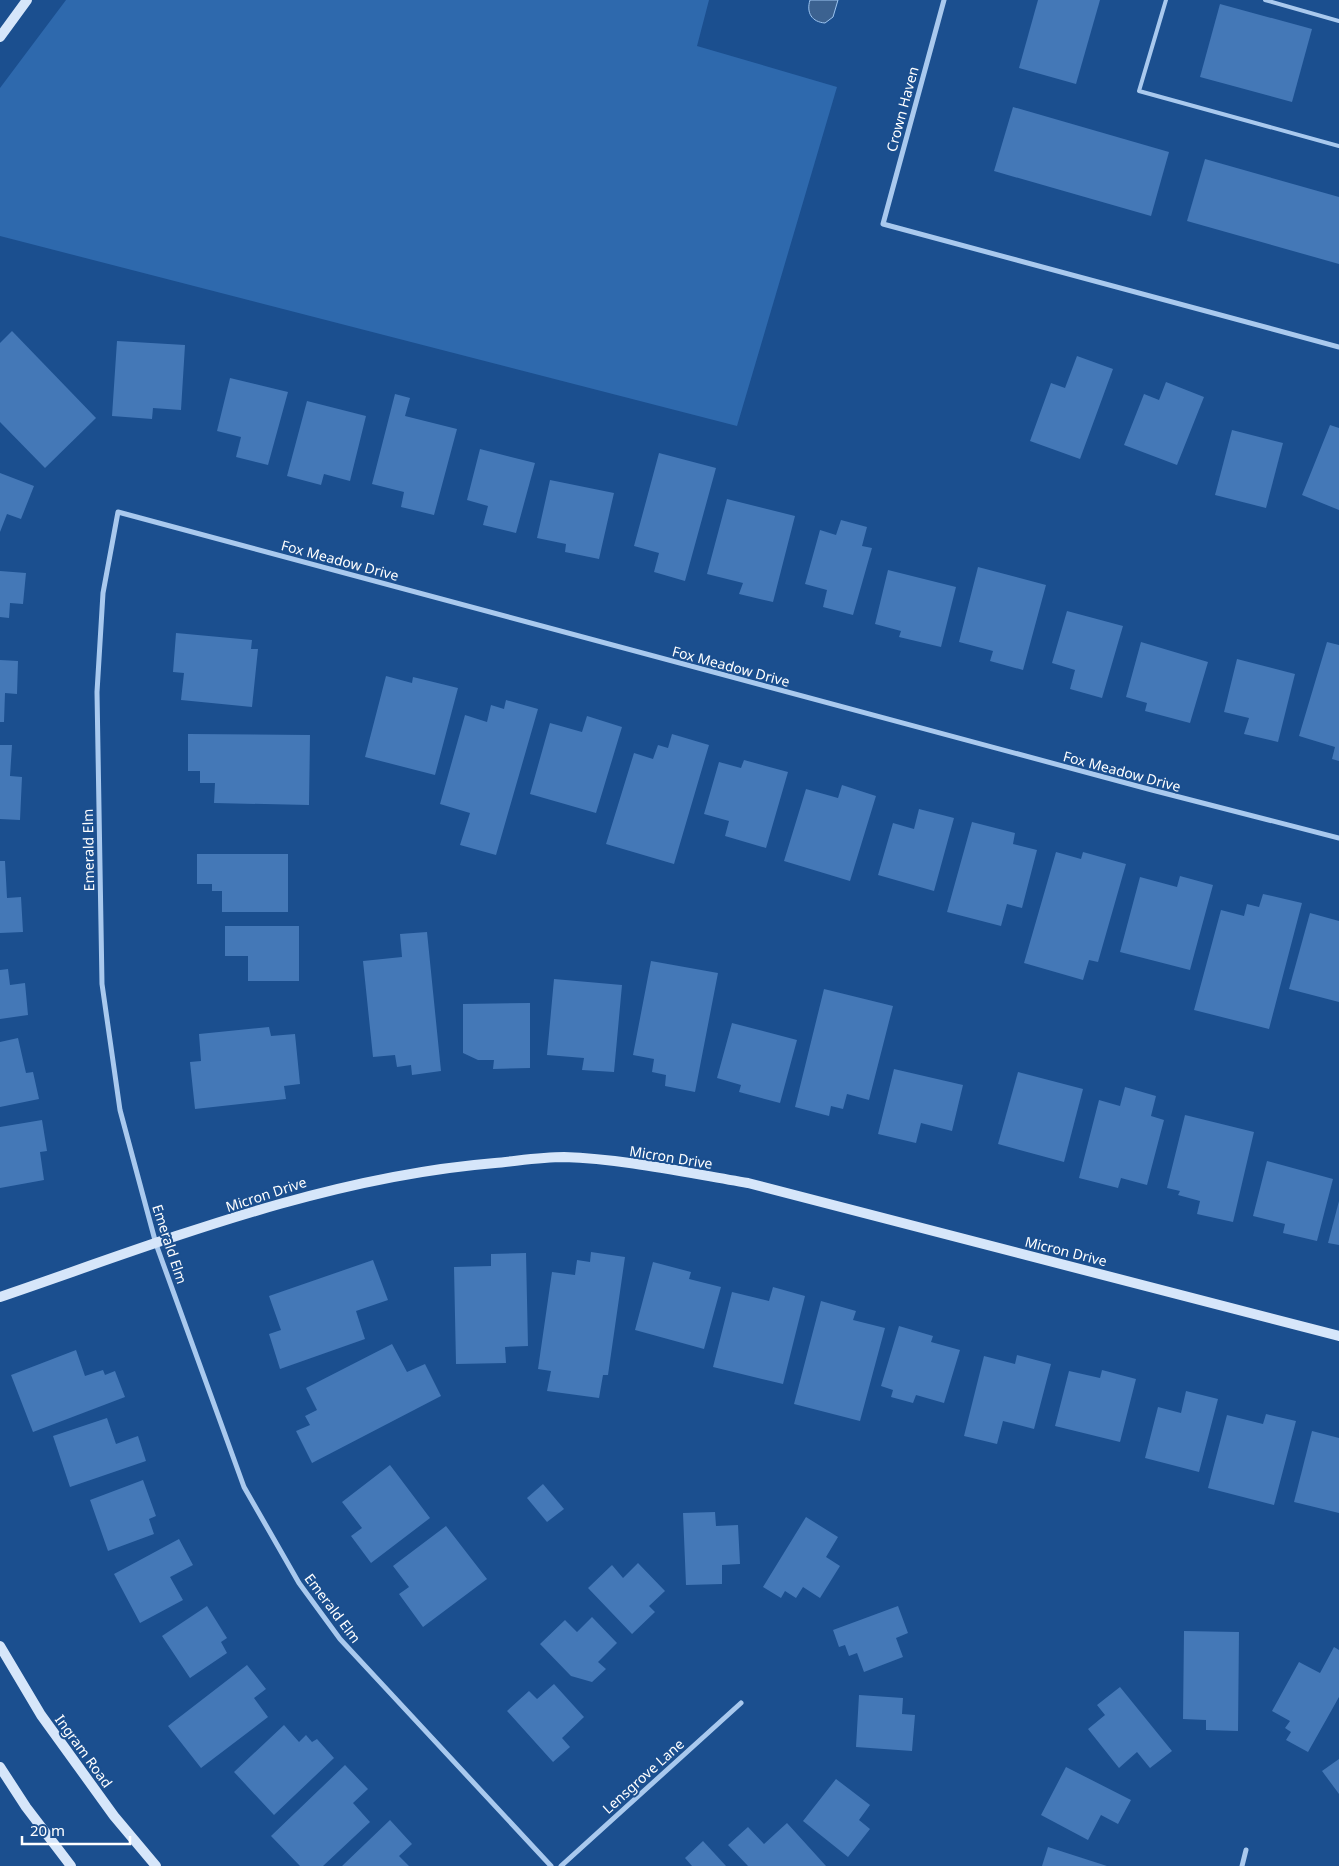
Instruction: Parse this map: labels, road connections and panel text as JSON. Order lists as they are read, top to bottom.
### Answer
{
  "streets": {
    "street": [
      "Crown Haven",
      "Fox Meadow Drive",
      "Emerald Elm",
      "Micron Drive",
      "Ingram Road",
      "Lensgrove Lane"
    ]
  },
  "crossings": [
    ["Fox Meadow Drive", "Emerald Elm"],
    ["Emerald Elm", "Micron Drive"]
  ],
  "scale_bar": "20 m"
}
